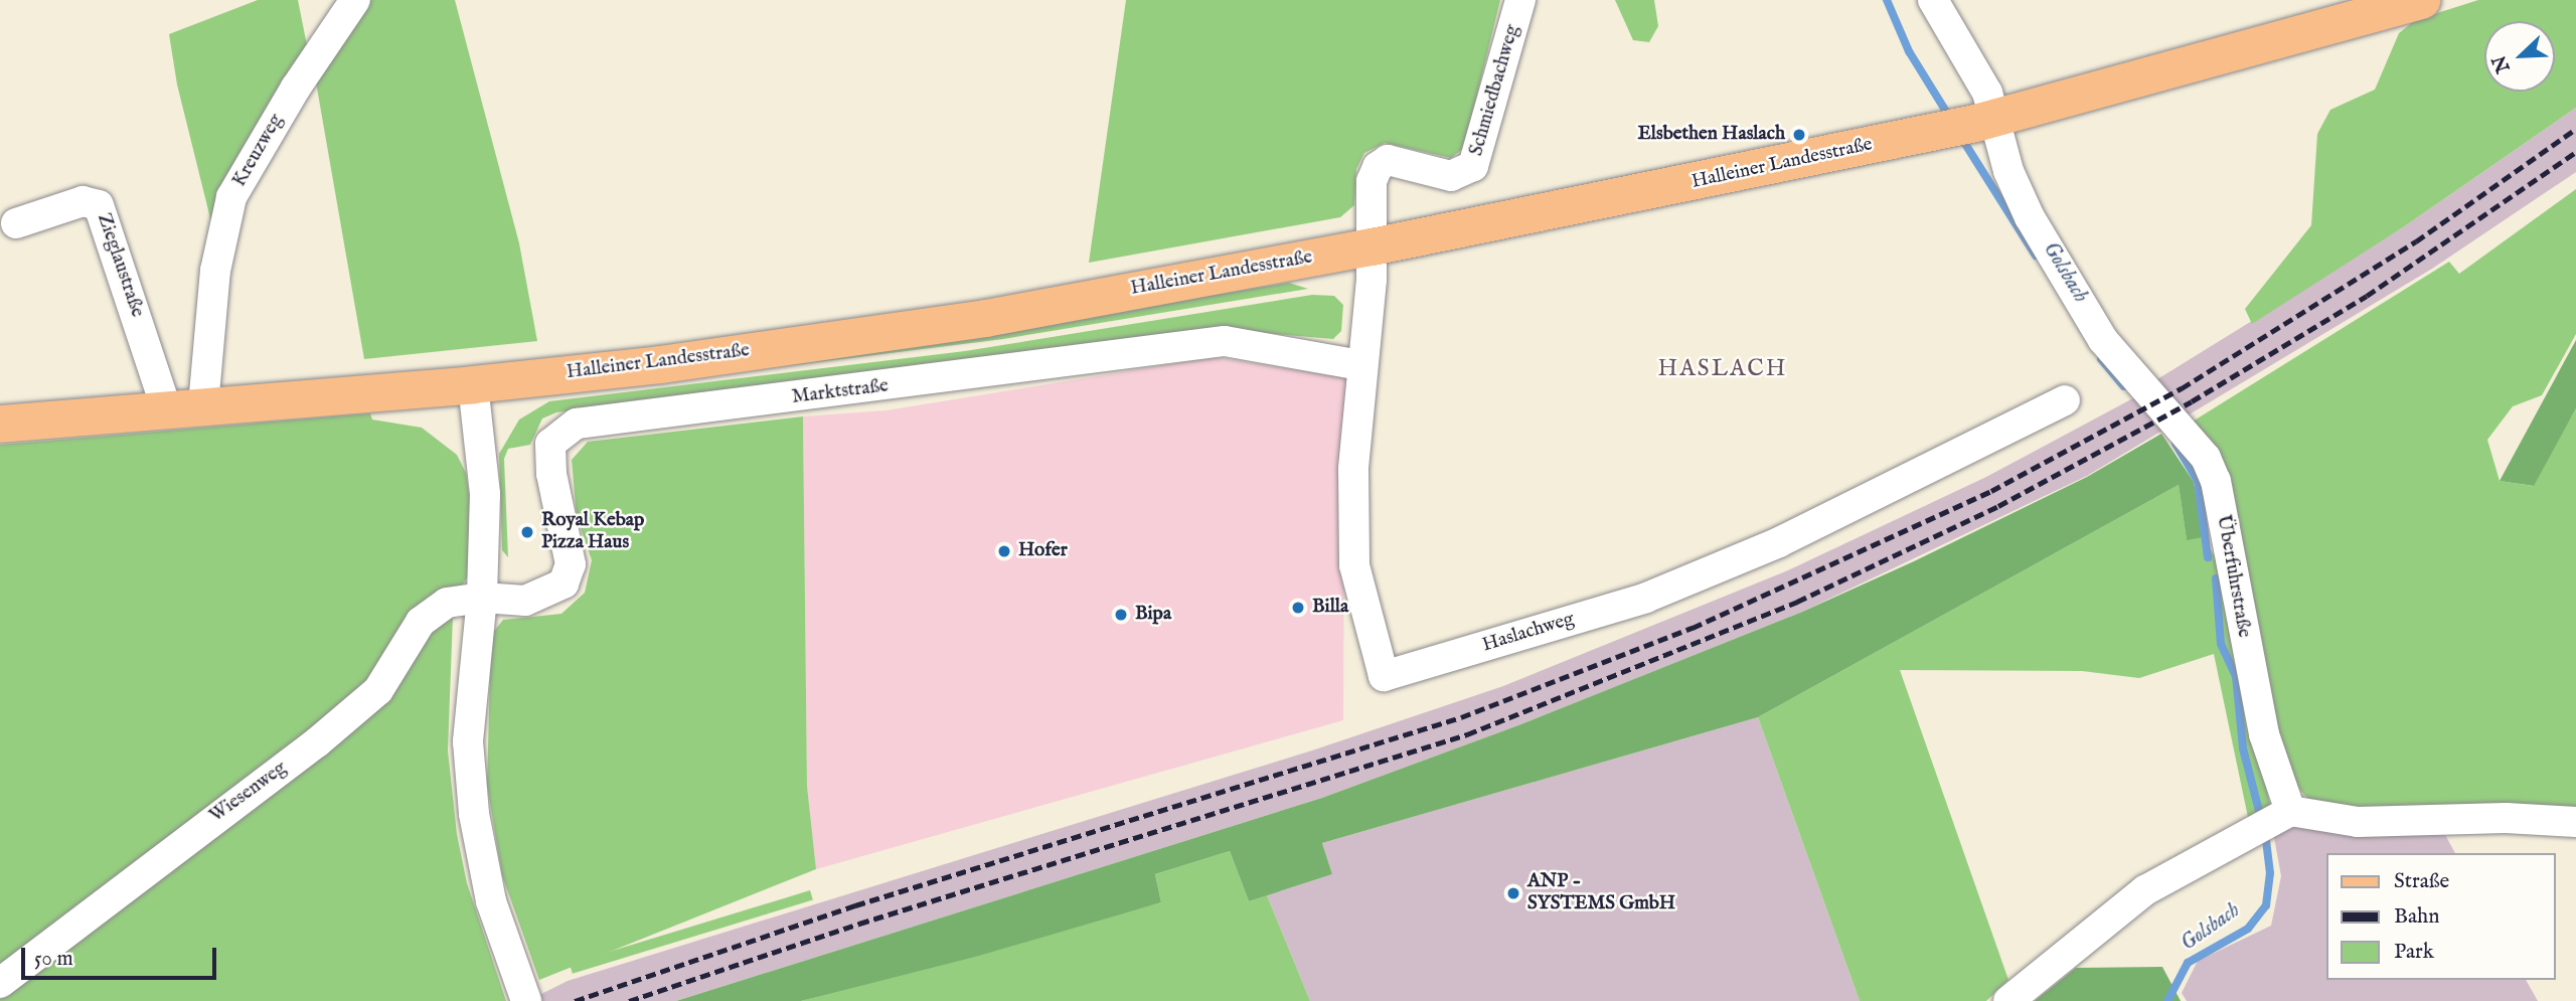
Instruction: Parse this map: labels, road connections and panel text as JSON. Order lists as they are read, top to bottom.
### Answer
{
  "streets": {
    "main road": ["Halleiner Landesstraße"],
    "street": [
      "Schmiedbachweg",
      "Kreuzweg",
      "Zieglaustraße",
      "Marktstraße",
      "Überfuhrstraße",
      "Haslachweg",
      "Wiesenweg"
    ]
  },
  "crossings": [
    ["Schmiedbachweg", "Halleiner Landesstraße"],
    ["Schmiedbachweg", "Haslachweg"],
    ["Kreuzweg", "Halleiner Landesstraße"],
    ["Halleiner Landesstraße", "Zieglaustraße"],
    ["Halleiner Landesstraße", "Überfuhrstraße"],
    ["Halleiner Landesstraße", "Haslachweg"],
    ["Marktstraße", "Haslachweg"],
    ["Marktstraße", "Wiesenweg"]
  ],
  "districts": ["HASLACH"],
  "water": ["Golsbach"],
  "places": [
    "Elsbethen Haslach",
    "Royal Kebap Pizza Haus",
    "Hofer",
    "Billa",
    "Bipa",
    "ANP - SYSTEMS GmbH"
  ],
  "legend": ["Straße", "Bahn", "Park"],
  "scale_bar": "50 m",
  "north": "bottom left"
}
